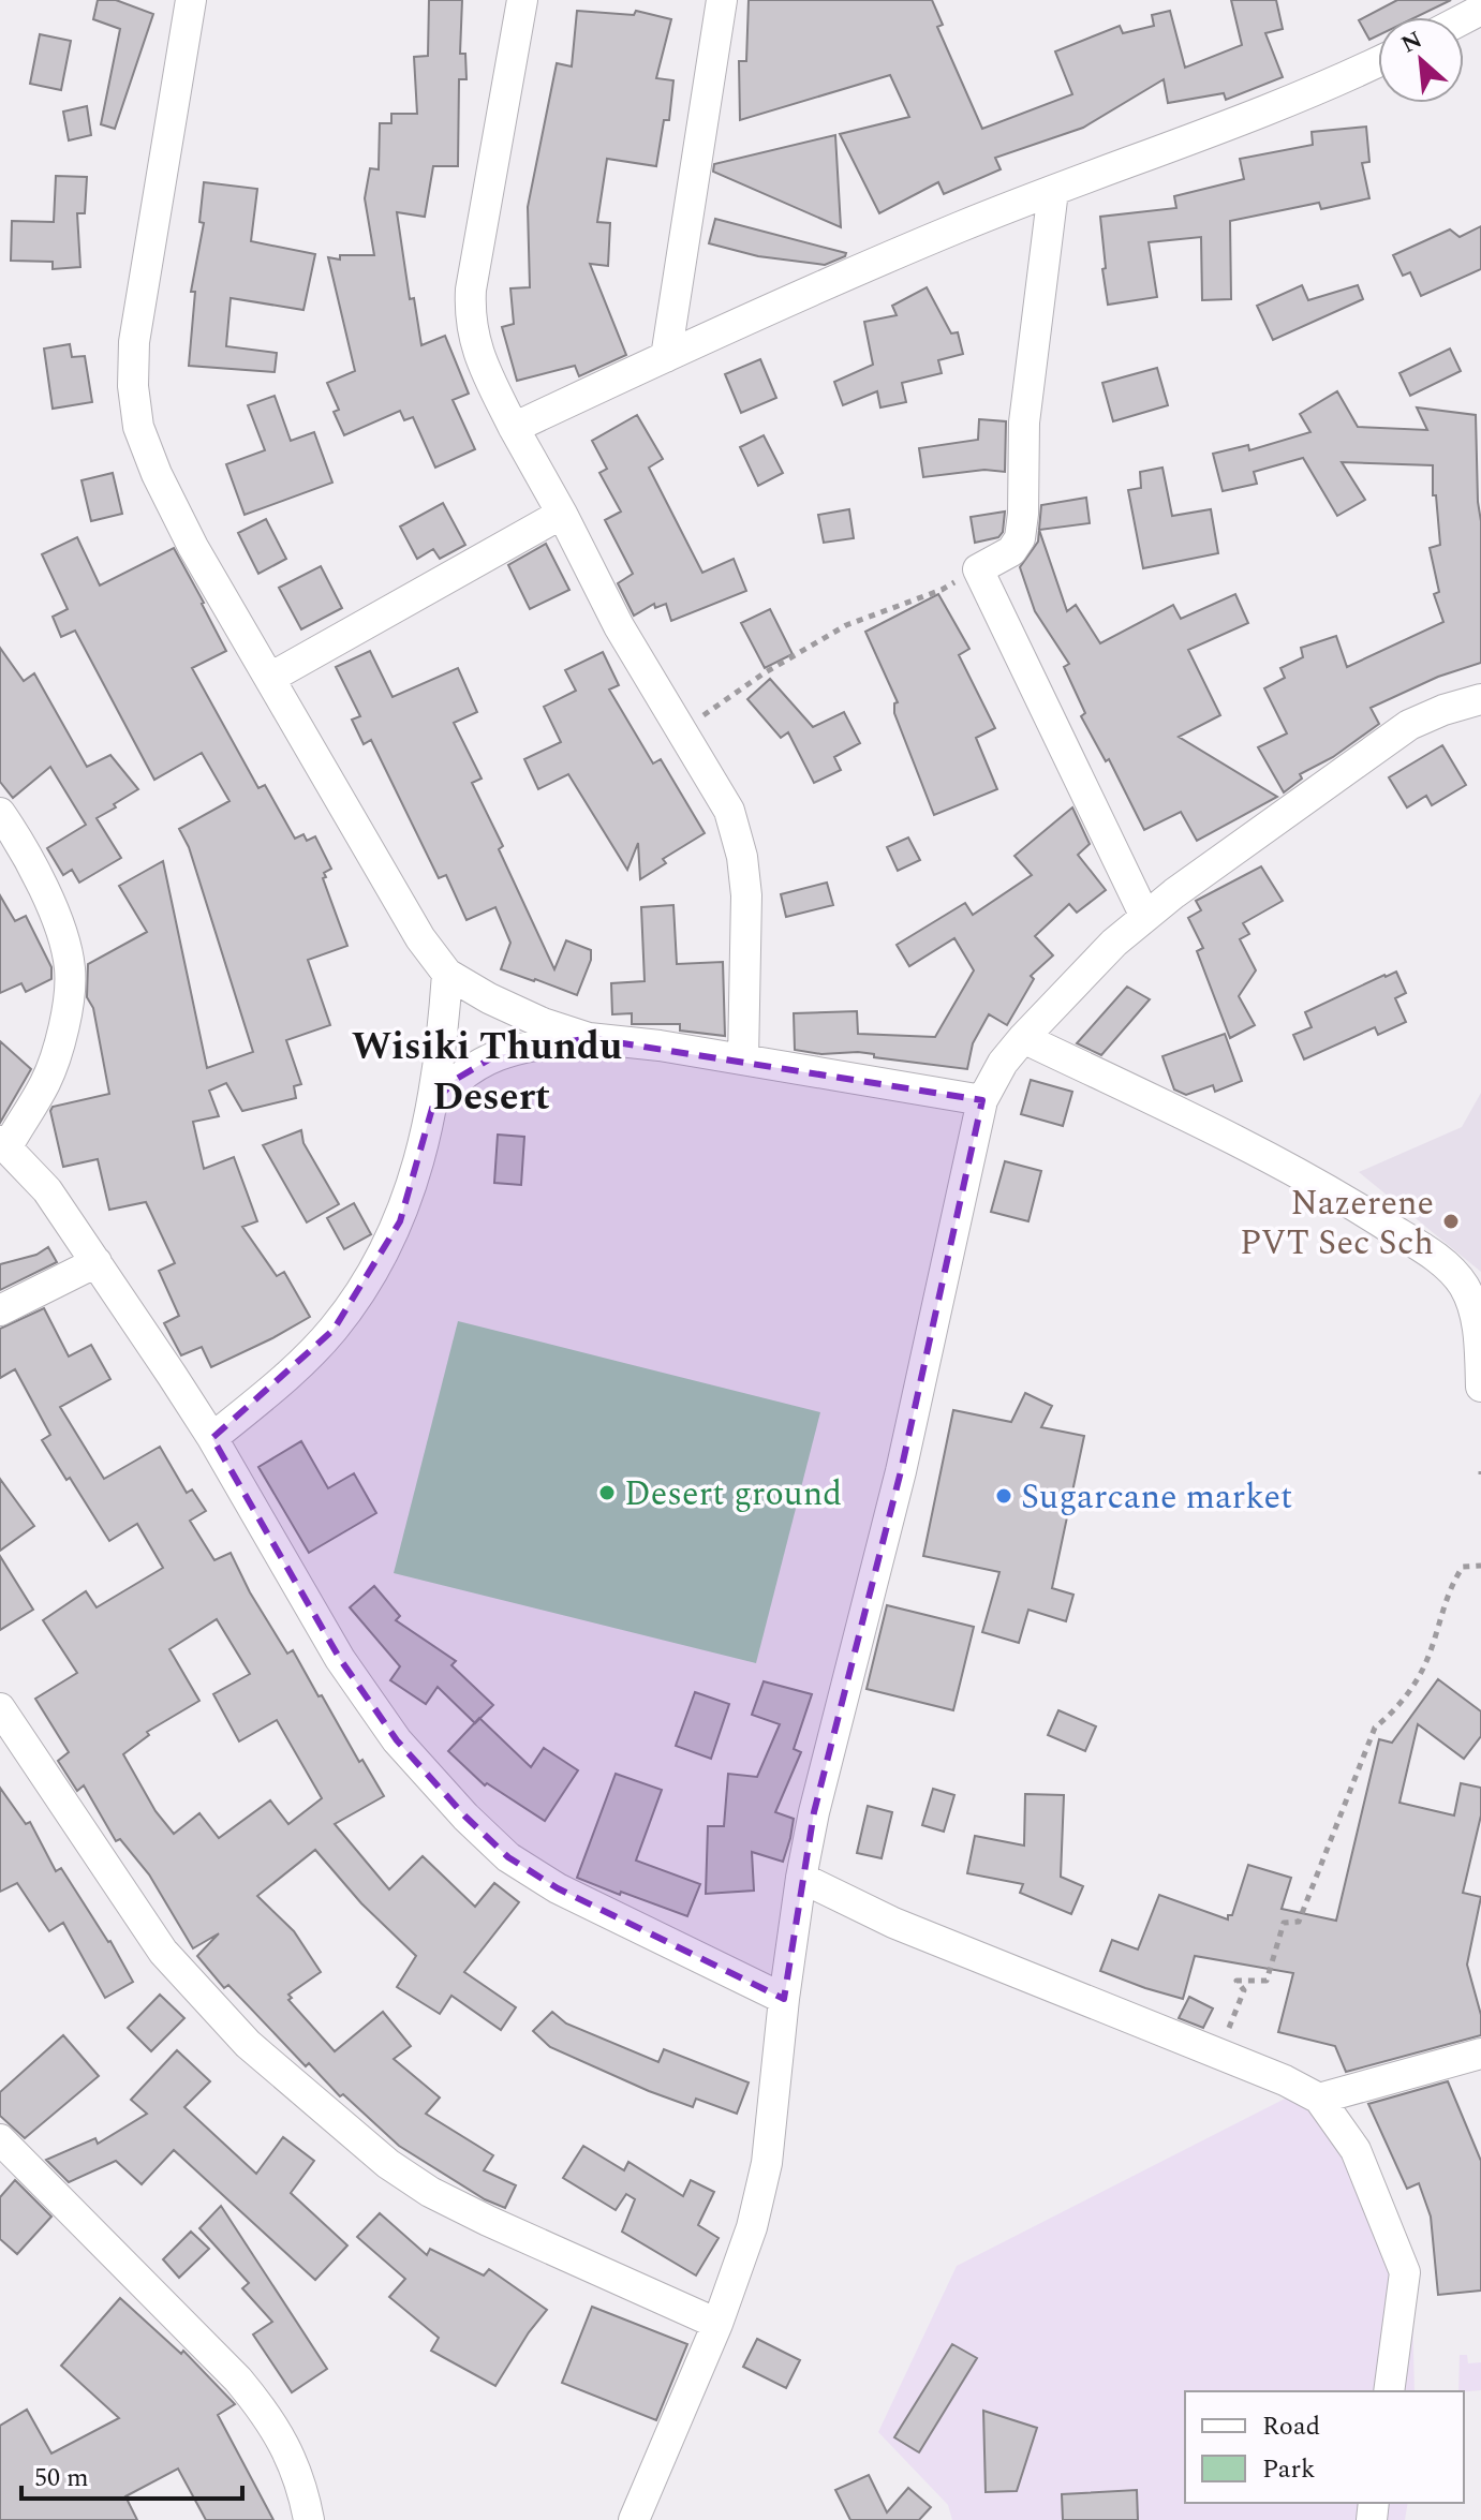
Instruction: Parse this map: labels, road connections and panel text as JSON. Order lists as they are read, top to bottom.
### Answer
{
  "districts": ["Wisiki Thundu", "Desert"],
  "places": ["Nazerene PVT Sec Sch", "Desert ground", "Sugarcane market"],
  "legend": ["Road", "Park"],
  "scale_bar": "50 m",
  "north": "top left"
}
